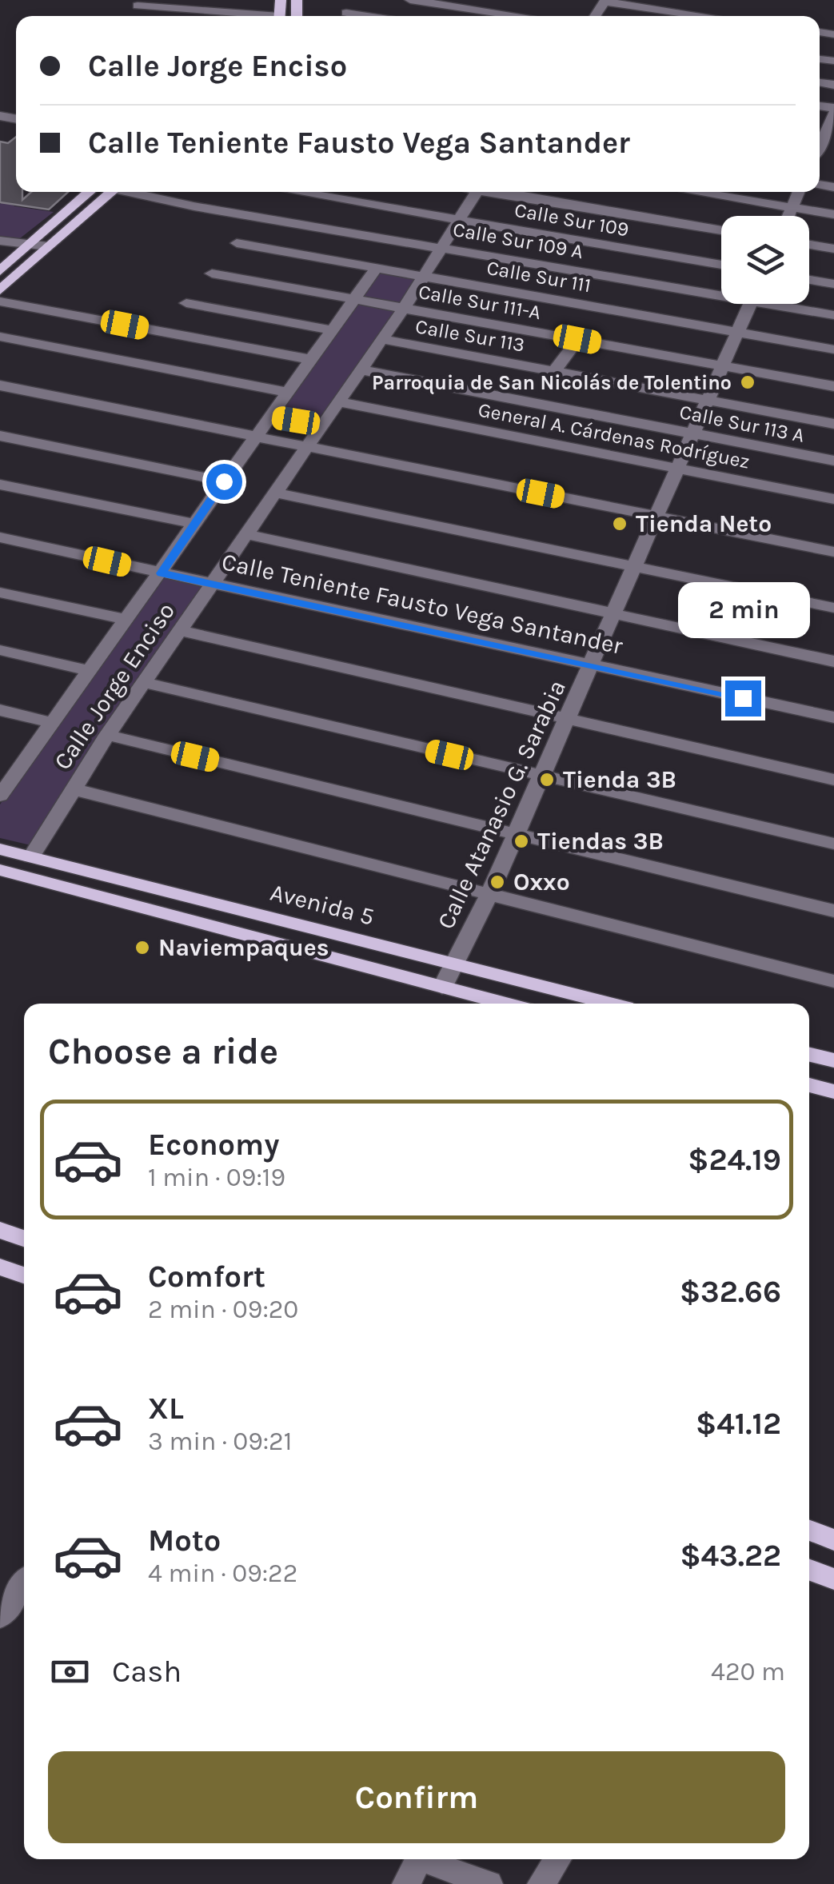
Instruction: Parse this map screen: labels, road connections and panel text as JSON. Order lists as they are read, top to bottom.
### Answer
{
  "streets": {
    "main road": ["Avenida 5"],
    "street": [
      "Calle Sur 109",
      "Calle Sur 109 A",
      "Calle Sur 111",
      "Calle Sur 111-A",
      "Calle Sur 113",
      "Calle Sur 113 A",
      "General A. Cárdenas Rodríguez",
      "Calle Teniente Fausto Vega Santander",
      "Calle Jorge Enciso",
      "Calle Atanasio G. Sarabia"
    ]
  },
  "crossings": [
    ["Calle Sur 109", "Calle Jorge Enciso"],
    ["Calle Sur 109 A", "Calle Jorge Enciso"],
    ["Calle Sur 111", "Calle Jorge Enciso"],
    ["Calle Sur 111", "Calle Atanasio G. Sarabia"],
    ["Calle Sur 111-A", "Calle Jorge Enciso"],
    ["Calle Sur 111-A", "Calle Atanasio G. Sarabia"],
    ["Calle Sur 113", "Calle Jorge Enciso"],
    ["Calle Sur 113", "Calle Atanasio G. Sarabia"],
    ["Calle Sur 113 A", "Calle Jorge Enciso"],
    ["Calle Sur 113 A", "Calle Atanasio G. Sarabia"],
    ["General A. Cárdenas Rodríguez", "Calle Jorge Enciso"],
    ["General A. Cárdenas Rodríguez", "Calle Atanasio G. Sarabia"],
    ["Calle Teniente Fausto Vega Santander", "Calle Jorge Enciso"],
    ["Calle Teniente Fausto Vega Santander", "Calle Atanasio G. Sarabia"],
    ["Calle Jorge Enciso", "Avenida 5"],
    ["Calle Atanasio G. Sarabia", "Avenida 5"]
  ],
  "places": [
    "Parroquia de San Nicolás de Tolentino",
    "Tienda Neto",
    "Tienda 3B",
    "Tiendas 3B",
    "Oxxo",
    "Naviempaques"
  ],
  "page": {
    "banner": ["Calle Jorge Enciso", "Calle Teniente Fausto Vega Santander"],
    "bubble": "2 min",
    "heading": "Choose a ride",
    "list": [
      {
        "name": "Economy",
        "note": "1 min · 09:19",
        "value": "$24.19"
      },
      {
        "name": "Comfort",
        "note": "2 min · 09:20",
        "value": "$32.66"
      },
      {
        "name": "XL",
        "note": "3 min · 09:21",
        "value": "$41.12"
      },
      {
        "name": "Moto",
        "note": "4 min · 09:22",
        "value": "$43.22"
      }
    ],
    "pay": ["Cash", "420 m"],
    "buttons": "Confirm"
  }
}
